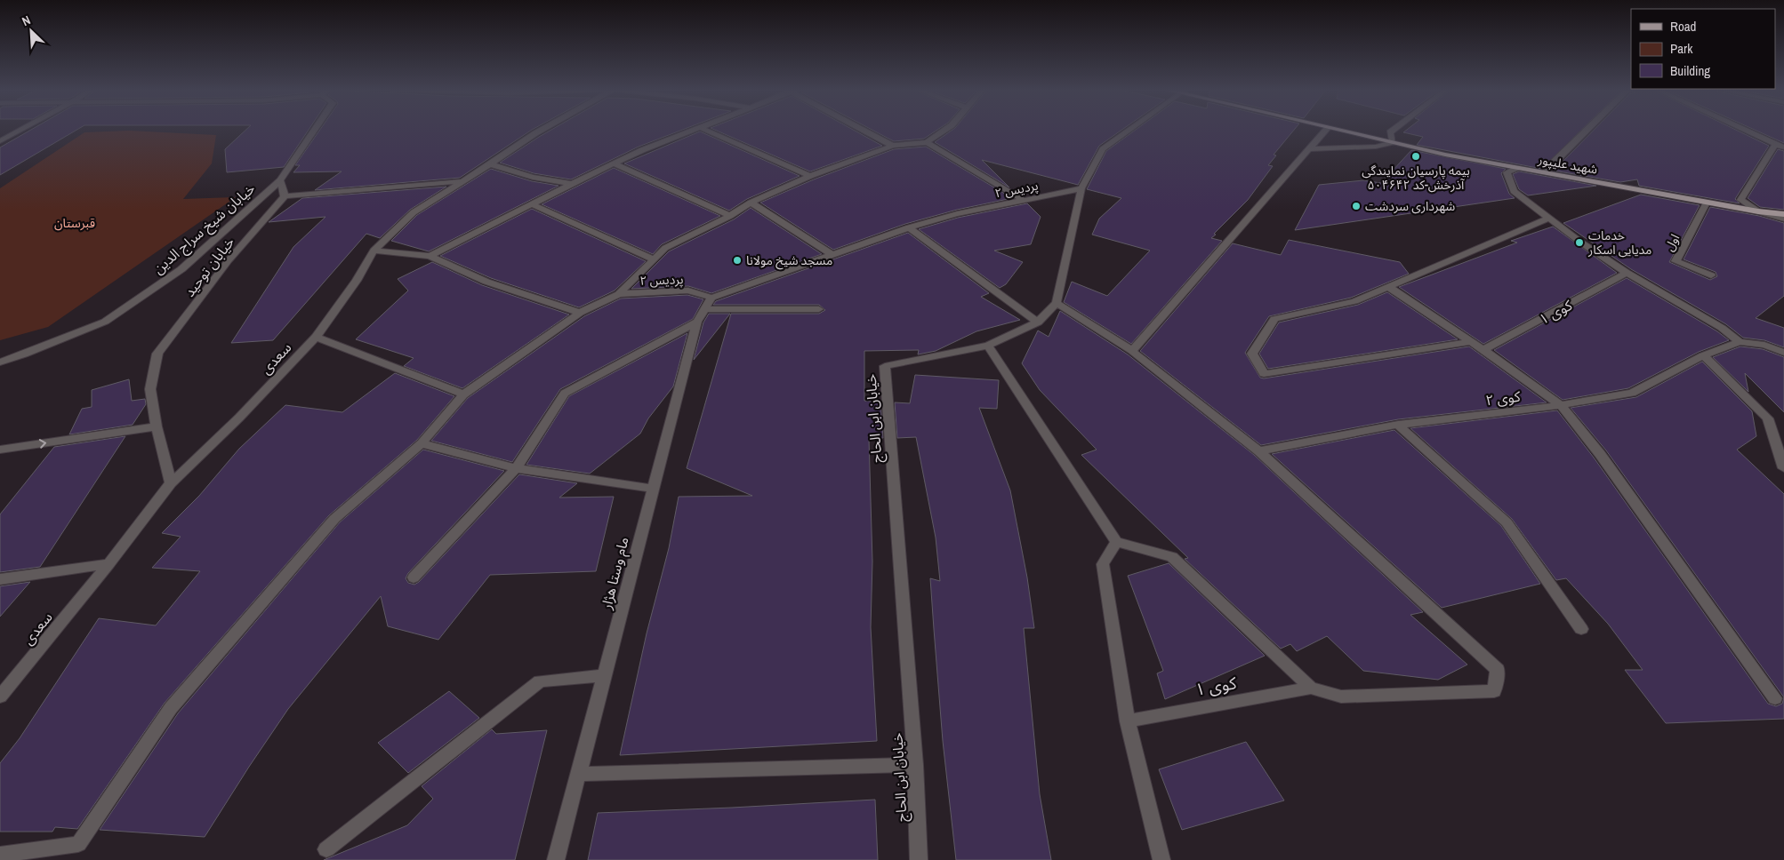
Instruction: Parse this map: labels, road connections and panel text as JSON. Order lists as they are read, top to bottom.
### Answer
{
  "streets": {
    "main road": ["شهید علیپور"],
    "street": [
      "پردیس ۲",
      "خیابان شیخ سراج الدین",
      "اول",
      "خیابان توحید",
      "کوی ۱",
      "سعدی",
      "کوی ۲",
      "خیابان ابن الحاج",
      "مام وستا هژار"
    ]
  },
  "crossings": [
    ["شهید علیپور", "اول"],
    ["پردیس ۲", "مام وستا هژار"],
    ["خیابان توحید", "سعدی"]
  ],
  "parks": ["قبرستان"],
  "places": [
    "بیمه پارسیان نمایندگی آذرخش-کد ۵۰۴۶۴۲",
    "شهرداری سردشت",
    "خدمات مدیایی اسکار",
    "مسجد شیخ مولانا"
  ],
  "legend": ["Road", "Park", "Building"],
  "north": "top left"
}
